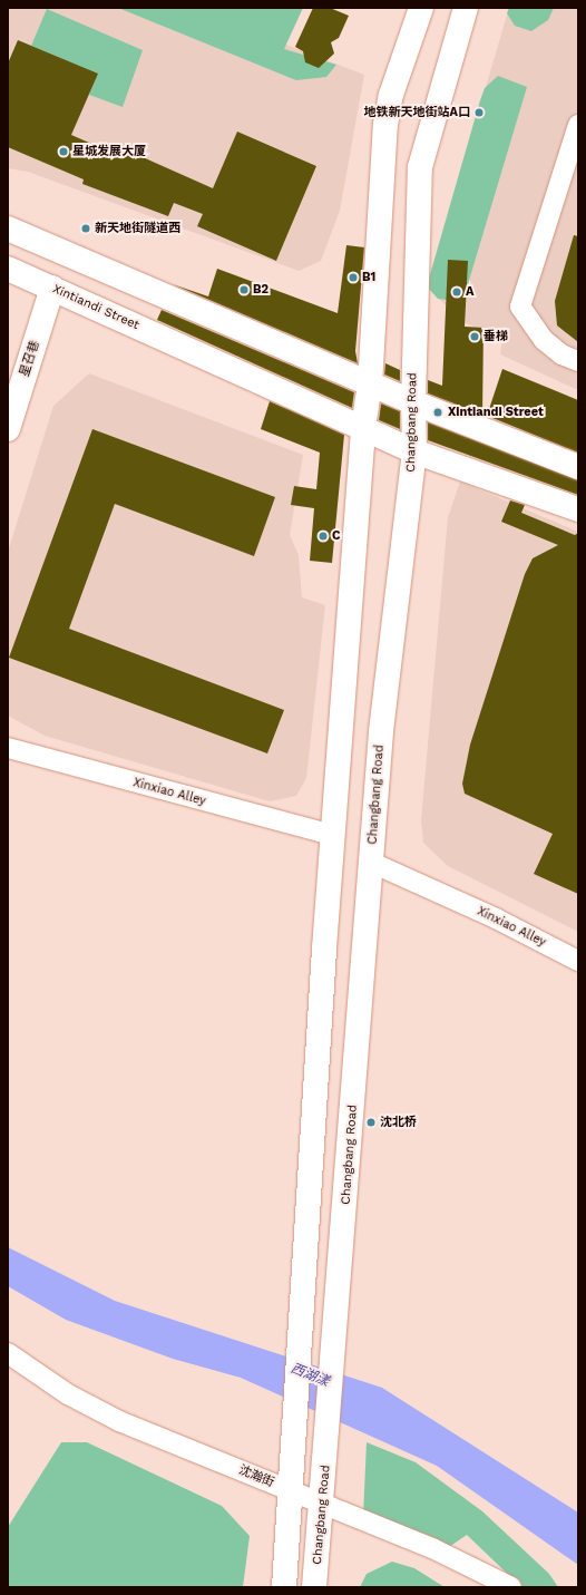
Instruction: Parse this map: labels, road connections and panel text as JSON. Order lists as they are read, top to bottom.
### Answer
{
  "streets": {
    "main road": ["Xintiandi Street", "星召巷", "Changbang Road"],
    "street": ["Xinxiao Alley", "沈瀚街"]
  },
  "crossings": [
    ["Xintiandi Street", "星召巷"],
    ["Xintiandi Street", "Changbang Road"],
    ["Changbang Road", "Xinxiao Alley"],
    ["Changbang Road", "沈瀚街"]
  ],
  "water": ["西湖漾"],
  "places": [
    "地铁新天地街站A口",
    "星城发展大厦",
    "新天地街隧道西",
    "B1",
    "B2",
    "A",
    "垂梯",
    "Xintiandi Street",
    "C",
    "沈北桥"
  ]
}
